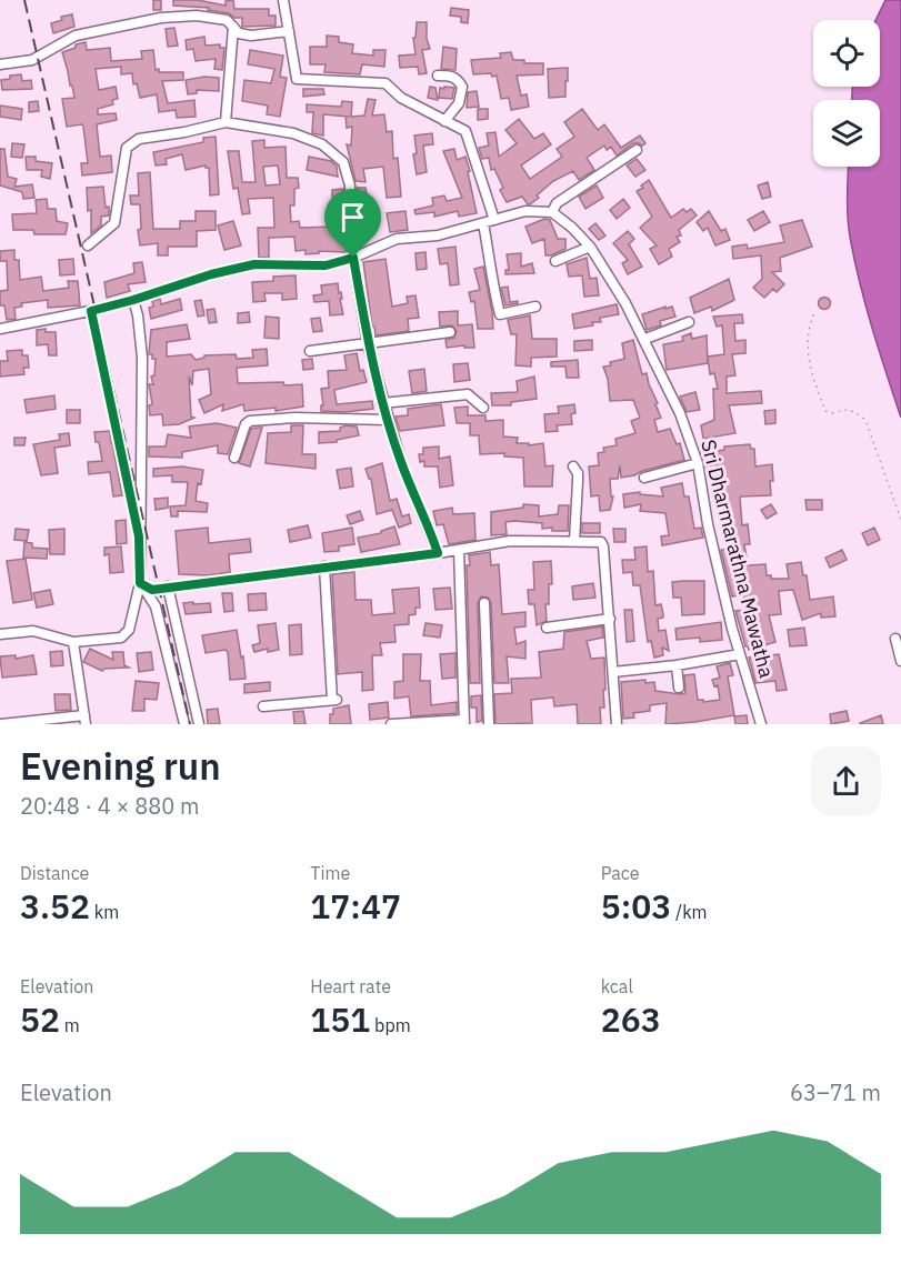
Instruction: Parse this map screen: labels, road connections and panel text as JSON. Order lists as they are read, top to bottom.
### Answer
{
  "streets": {
    "street": ["Sri Dharmarathna Mawatha"]
  },
  "page": {
    "heading": ["Evening run", "20:48 · 4 × 880 m"],
    "stats": [
      ["Distance", "3.52 km"],
      ["Time", "17:47"],
      ["Pace", "5:03 /km"],
      ["Elevation", "52 m"],
      ["Heart rate", "151 bpm"],
      ["kcal", "263"]
    ],
    "chart": ["Elevation", "63–71 m"]
  }
}
